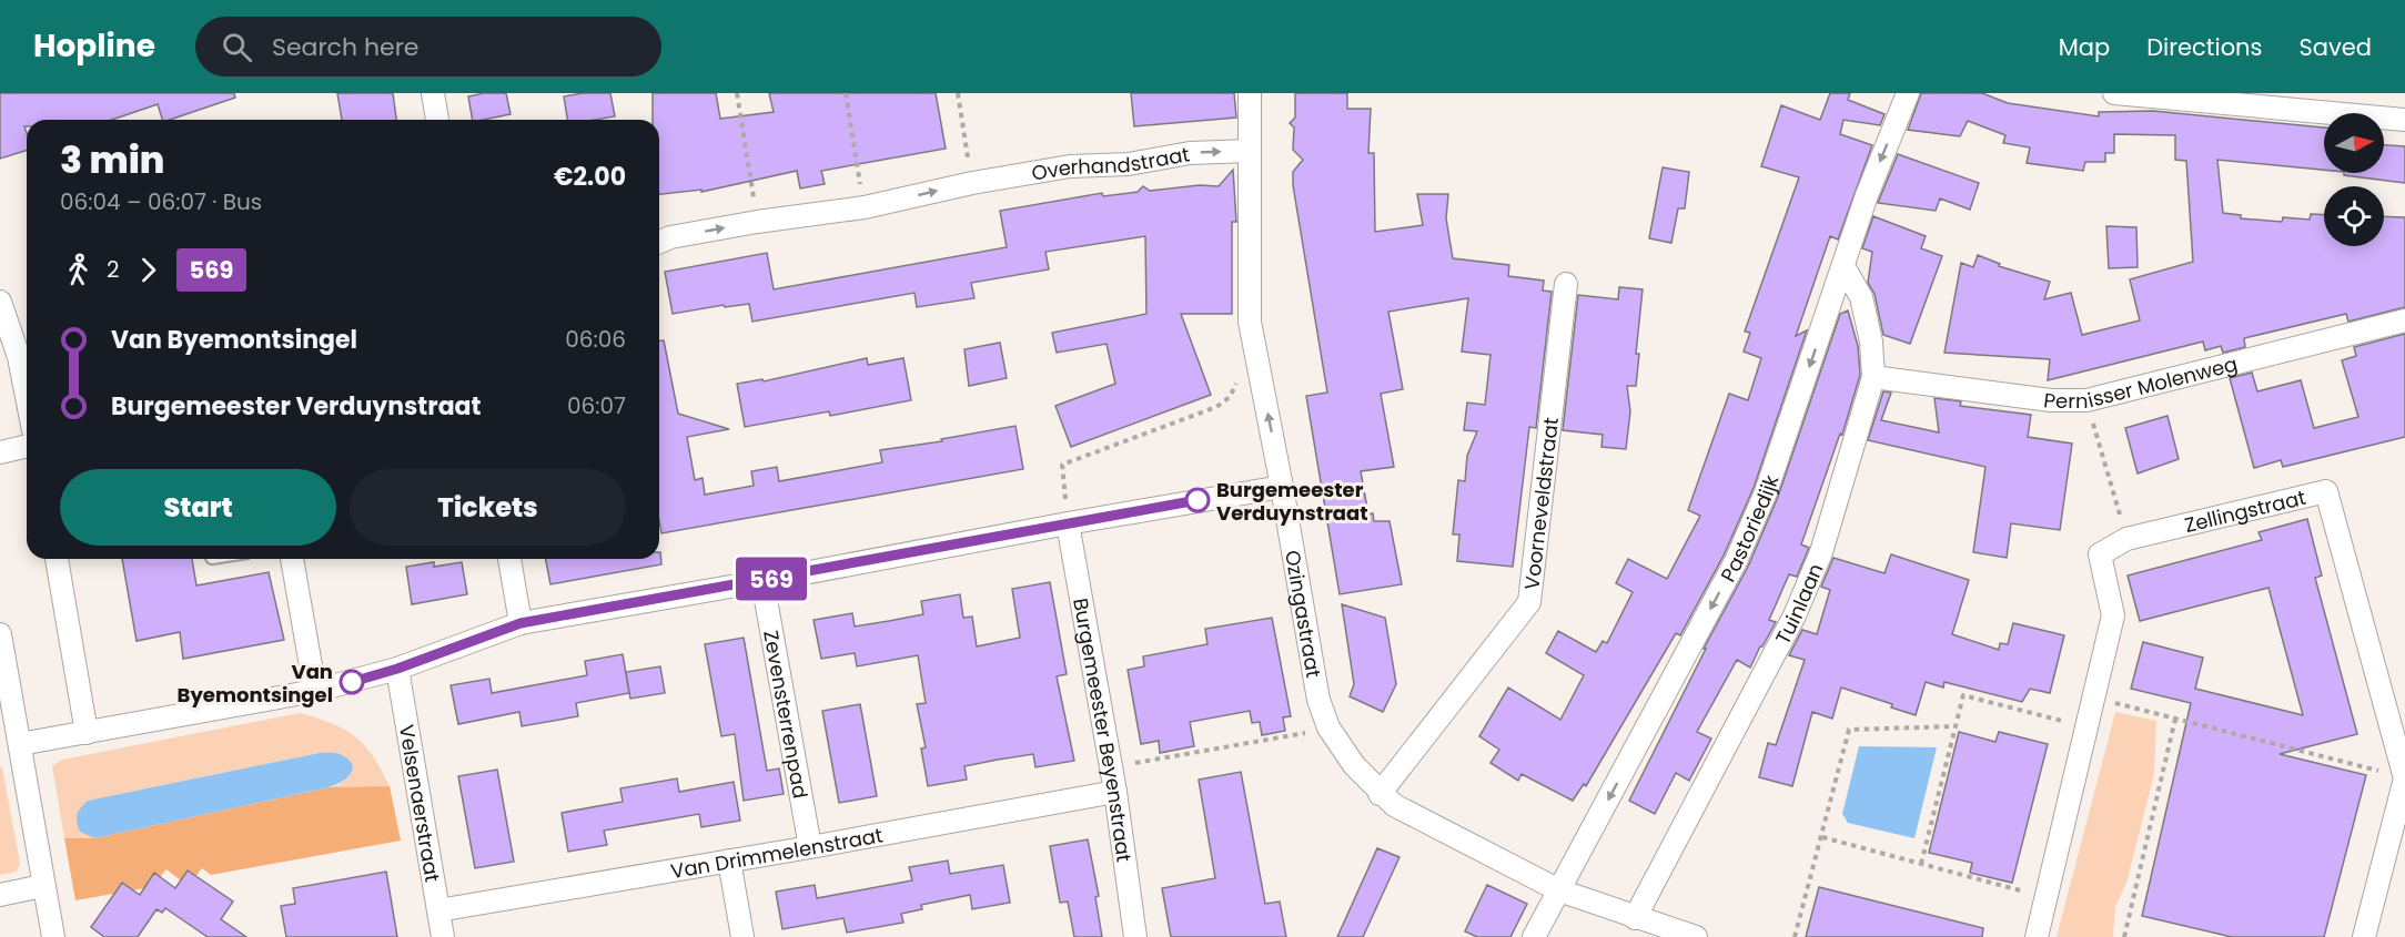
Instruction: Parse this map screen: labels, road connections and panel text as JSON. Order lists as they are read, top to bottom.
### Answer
{
  "streets": {
    "street": [
      "Overhandstraat",
      "Pernisser Molenweg",
      "Voorneveldstraat",
      "Zellingstraat",
      "Pastoriedijk",
      "Tuinlaan",
      "Ozingastraat",
      "Zevensterrenpad",
      "Burgemeester Beyenstraat",
      "Velsenaerstraat",
      "Van Drimmelenstraat"
    ]
  },
  "crossings": [
    ["Overhandstraat", "Ozingastraat"],
    ["Pernisser Molenweg", "Tuinlaan"],
    ["Voorneveldstraat", "Ozingastraat"],
    ["Pastoriedijk", "Tuinlaan"],
    ["Pastoriedijk", "Ozingastraat"],
    ["Tuinlaan", "Ozingastraat"],
    ["Zevensterrenpad", "Van Drimmelenstraat"],
    ["Burgemeester Beyenstraat", "Van Drimmelenstraat"],
    ["Velsenaerstraat", "Van Drimmelenstraat"]
  ],
  "one_way": ["Overhandstraat", "Pastoriedijk"],
  "places": ["Burgemeester Verduynstraat", "Van Byemontsingel"],
  "lines": ["bus line 569"],
  "north": "right",
  "page": {
    "header": "Hopline",
    "search": "Search here",
    "nav": ["Map", "Directions", "Saved"],
    "on_map": "569",
    "heading": ["3 min", "06:04 – 06:07 · Bus", "€2.00"],
    "legs": ["2", "569"],
    "list": [
      {
        "name": "Van Byemontsingel",
        "value": "06:06"
      },
      {
        "name": "Burgemeester Verduynstraat",
        "value": "06:07"
      }
    ],
    "buttons": ["Start", "Tickets"]
  }
}
